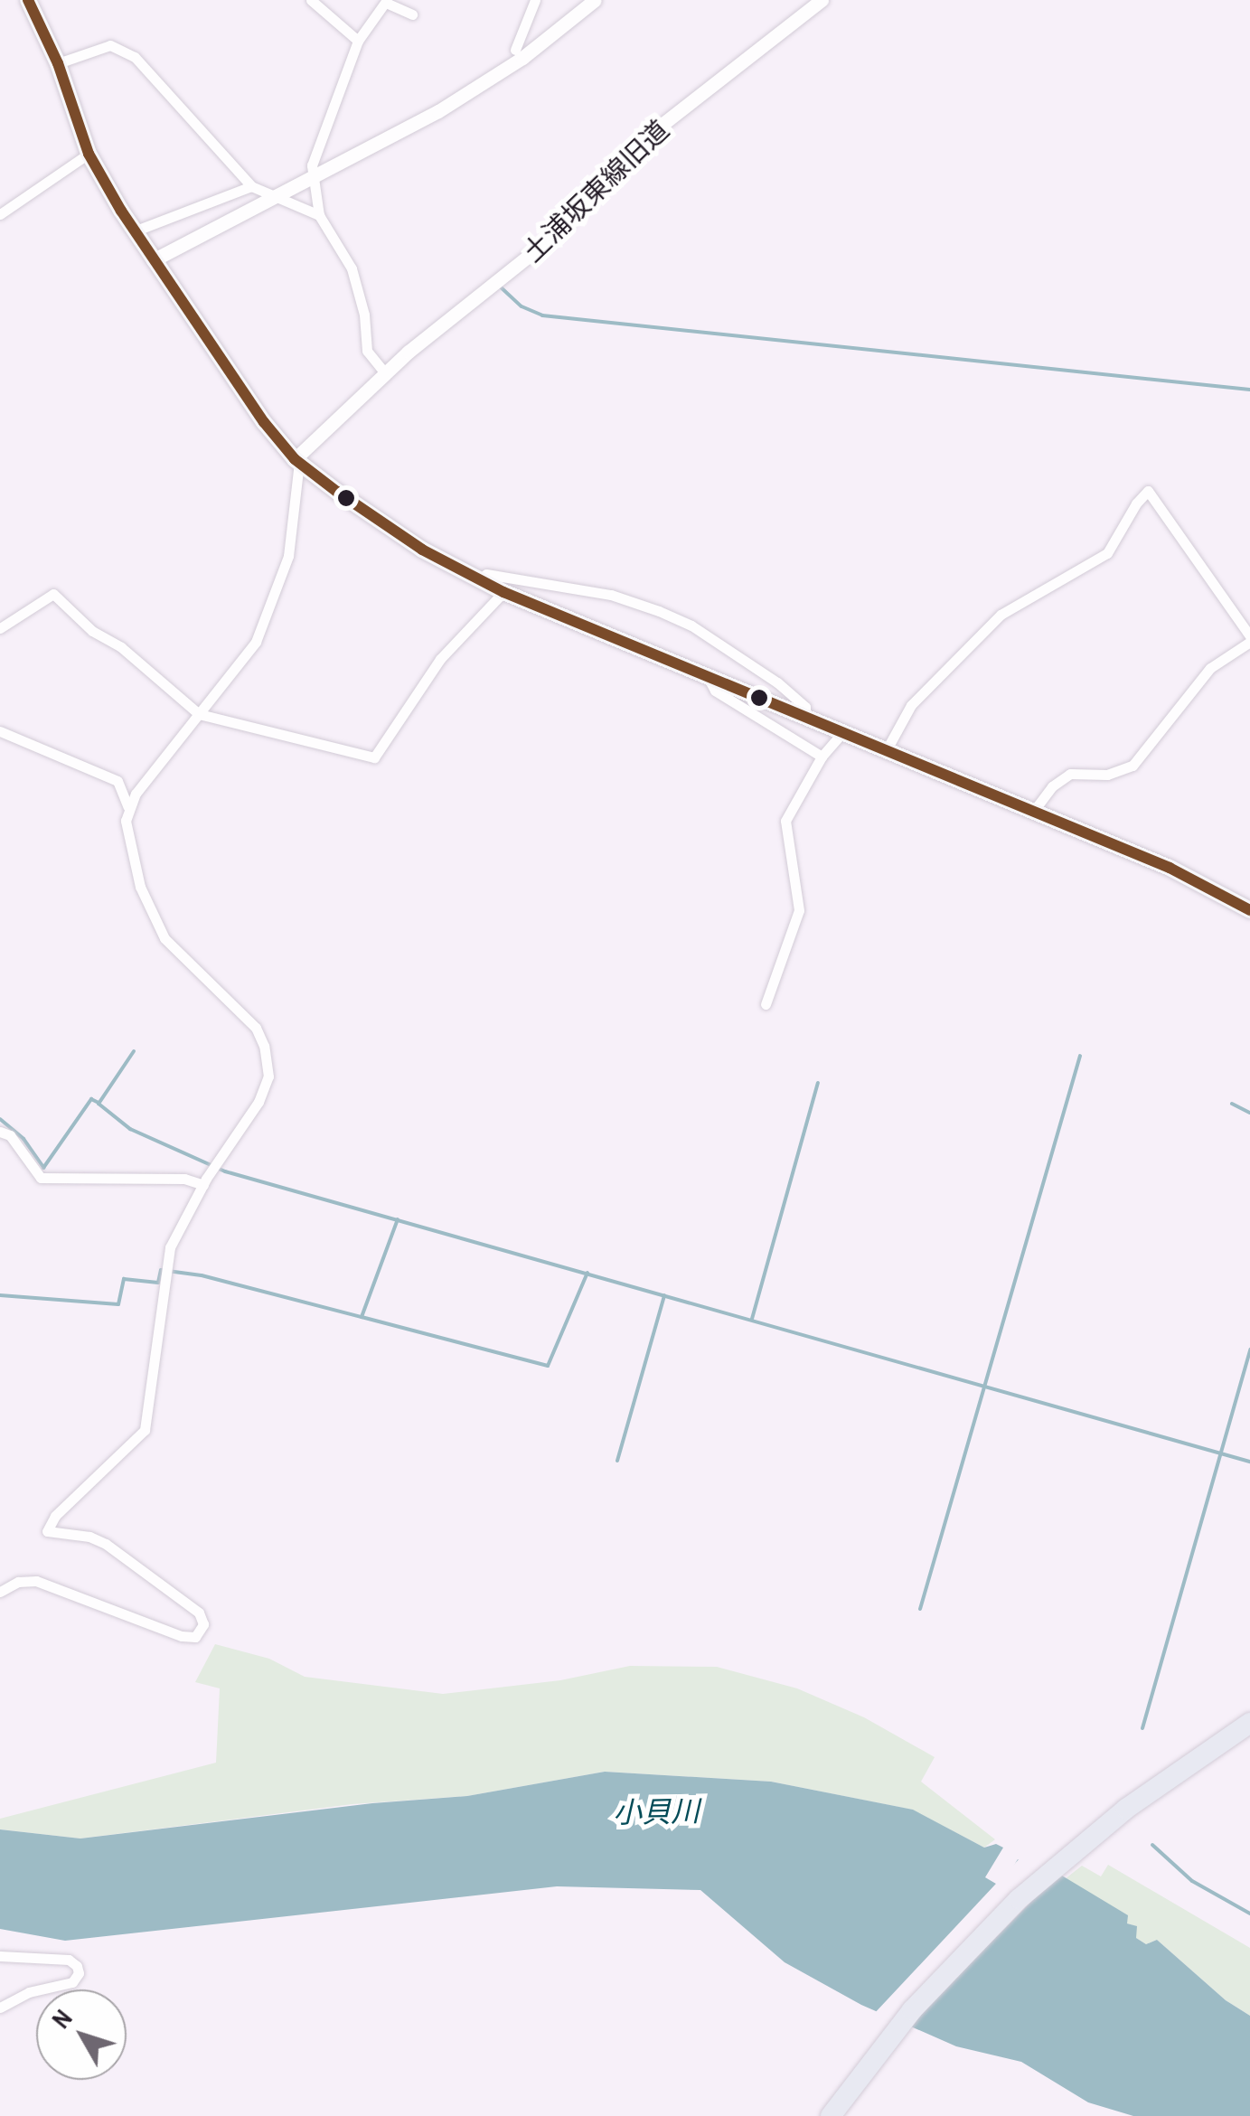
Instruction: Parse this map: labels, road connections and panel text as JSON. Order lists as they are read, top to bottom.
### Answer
{
  "streets": {
    "street": ["土浦坂東線旧道"]
  },
  "water": ["小貝川"],
  "north": "top left"
}
